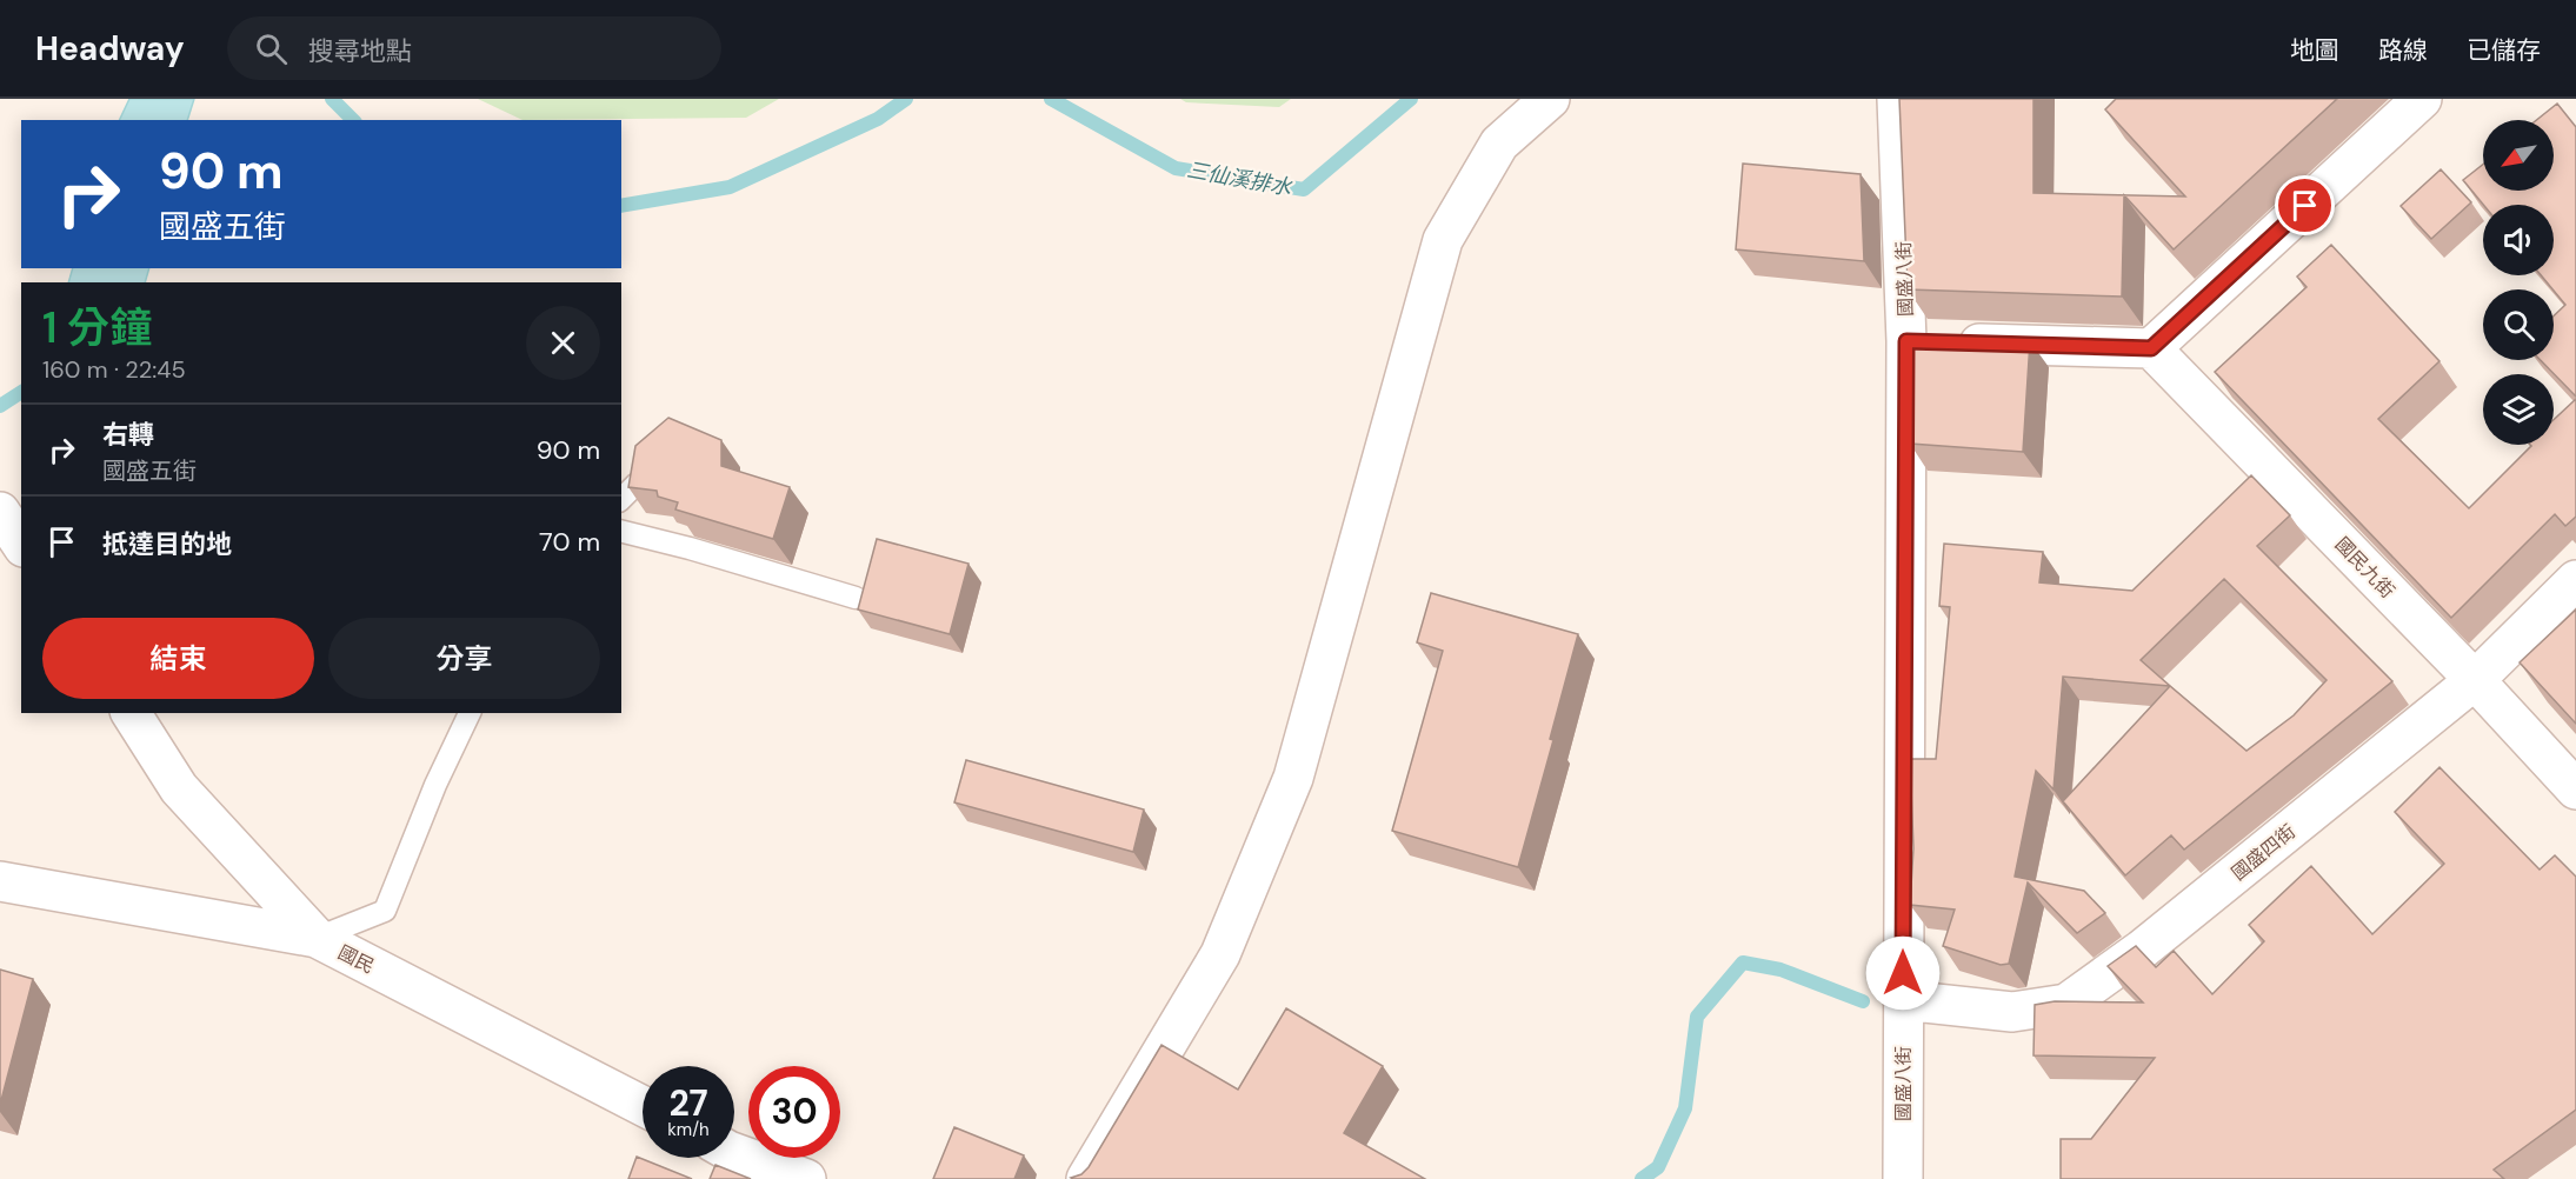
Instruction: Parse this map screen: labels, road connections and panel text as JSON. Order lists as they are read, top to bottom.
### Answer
{
  "streets": {
    "street": [
      "國盛八街",
      "國民九街",
      "國盛四街",
      "國民"
    ]
  },
  "crossings": [
    ["國盛八街", "國盛四街"],
    ["國民九街", "國盛四街"]
  ],
  "water": ["三仙溪排水"],
  "north": "bottom left",
  "page": {
    "header": "Headway",
    "search": "搜尋地點",
    "nav": ["地圖", "路線", "已儲存"],
    "turn": ["90 m", "國盛五街"],
    "heading": ["1 分鐘", "160 m · 22:45"],
    "list": [
      {
        "name": "右轉",
        "note": "國盛五街",
        "value": "90 m"
      },
      {
        "name": "抵達目的地",
        "value": "70 m"
      }
    ],
    "buttons": ["結束", "分享"],
    "speed": "27 km/h",
    "limit": "30"
  }
}
